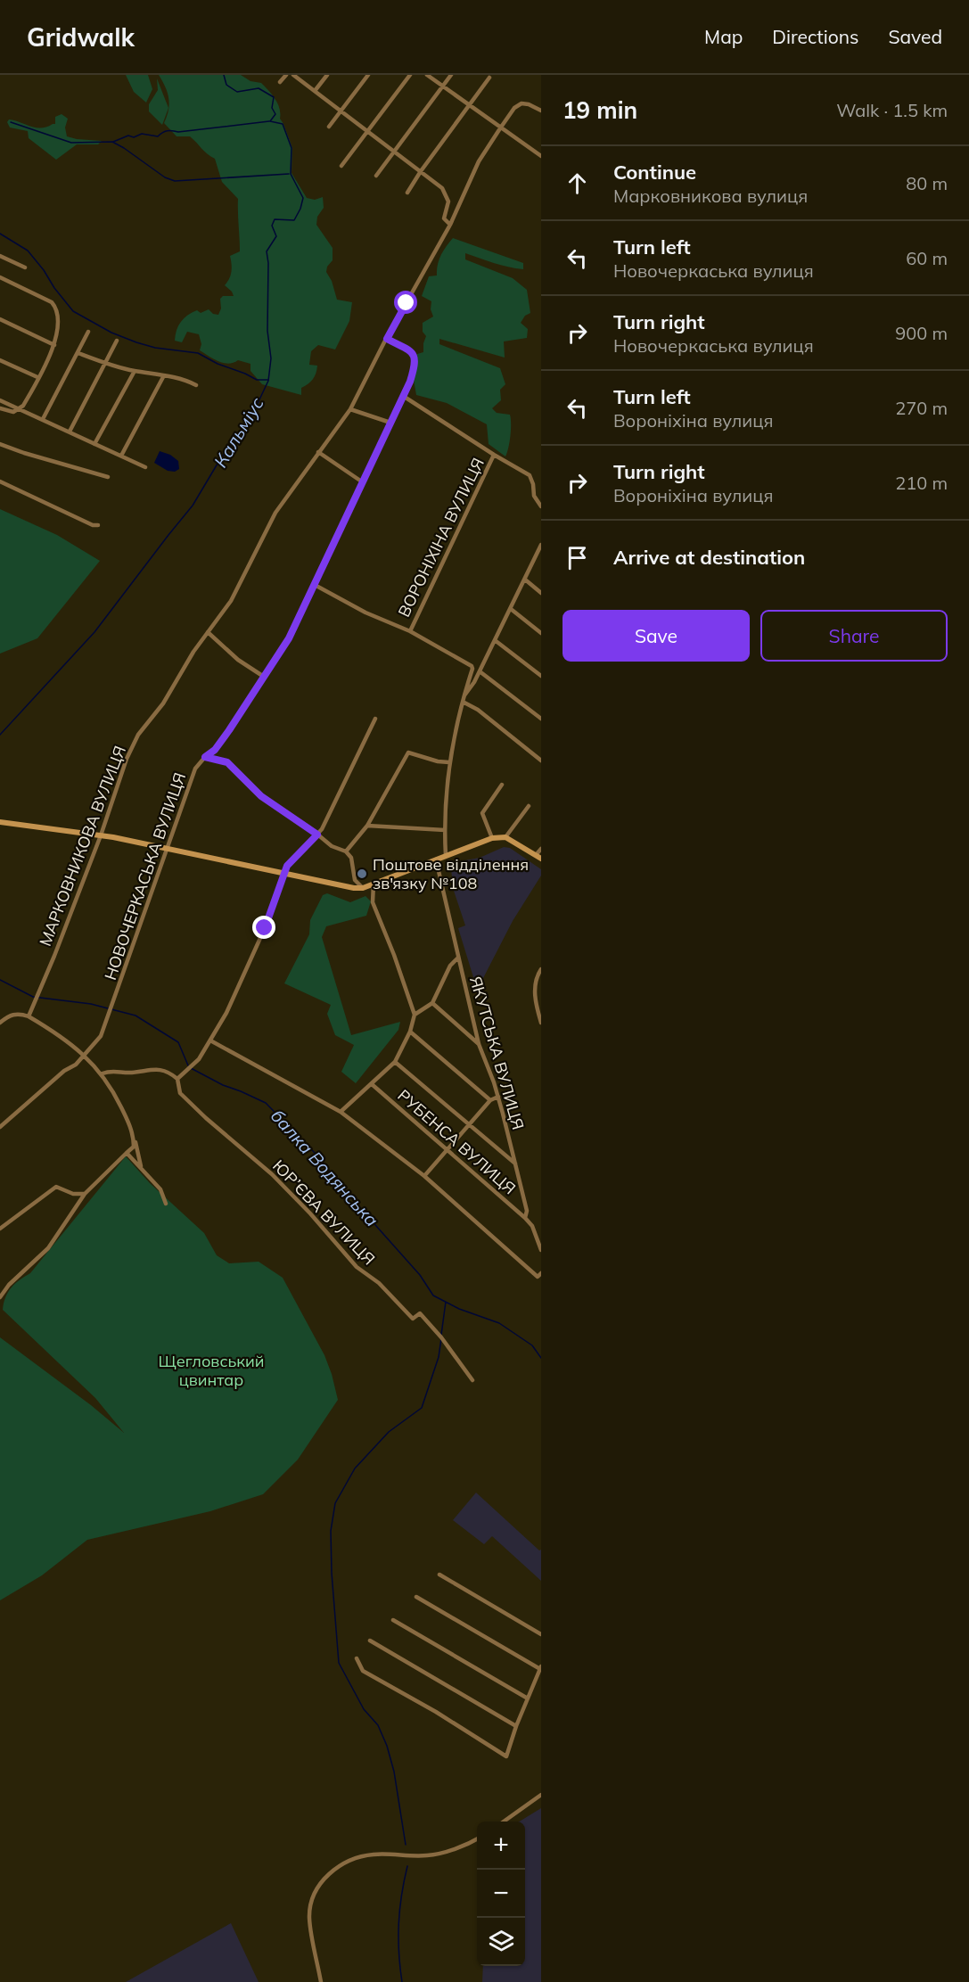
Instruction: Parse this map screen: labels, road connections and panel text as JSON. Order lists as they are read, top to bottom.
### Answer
{
  "streets": {
    "street": [
      "ВОРОНІХІНА ВУЛИЦЯ",
      "МАРКОВНИКОВА ВУЛИЦЯ",
      "НОВОЧЕРКАСЬКА ВУЛИЦЯ",
      "ЯКУТСЬКА ВУЛИЦЯ",
      "РУБЕНСА ВУЛИЦЯ",
      "ЮР’ЄВА ВУЛИЦЯ"
    ]
  },
  "crossings": [
    ["ВОРОНІХІНА ВУЛИЦЯ", "НОВОЧЕРКАСЬКА ВУЛИЦЯ"],
    ["МАРКОВНИКОВА ВУЛИЦЯ", "НОВОЧЕРКАСЬКА ВУЛИЦЯ"],
    ["ЯКУТСЬКА ВУЛИЦЯ", "РУБЕНСА ВУЛИЦЯ"]
  ],
  "water": ["Кальміус", "балка Водянська"],
  "parks": ["Щегловський цвинтар"],
  "places": ["Поштове відділення зв'язку №108"],
  "page": {
    "header": "Gridwalk",
    "nav": ["Map", "Directions", "Saved"],
    "heading": ["19 min", "Walk · 1.5 km"],
    "list": [
      ["Continue", "Марковникова вулиця", "80 m"],
      ["Turn left", "Новочеркаська вулиця", "60 m"],
      ["Turn right", "Новочеркаська вулиця", "900 m"],
      ["Turn left", "Вороніхіна вулиця", "270 m"],
      ["Turn right", "Вороніхіна вулиця", "210 m"],
      "Arrive at destination"
    ],
    "buttons": ["Save", "Share"],
    "map_buttons": ["+", "−"]
  }
}
